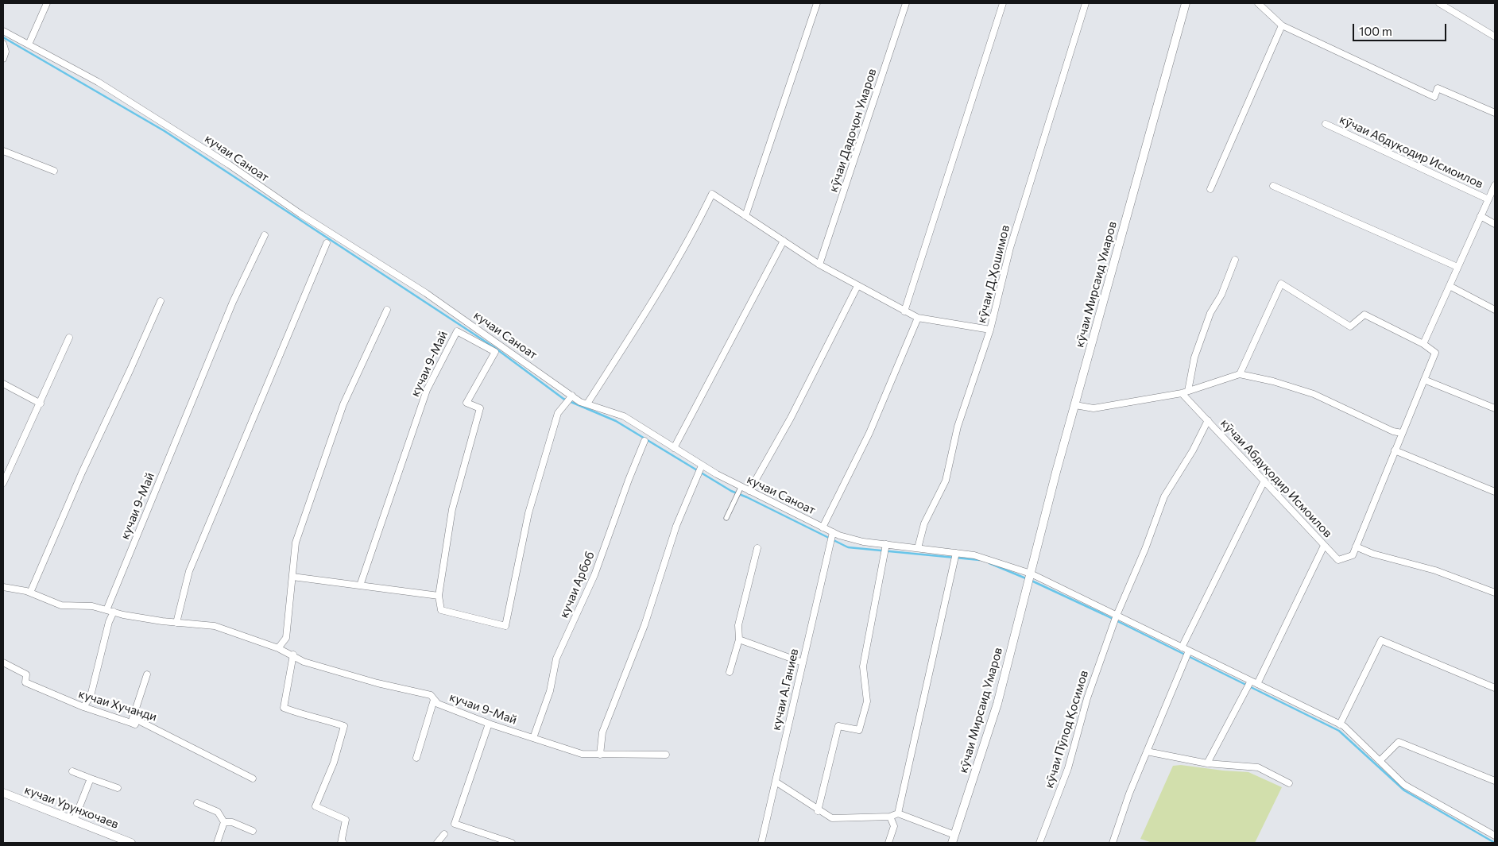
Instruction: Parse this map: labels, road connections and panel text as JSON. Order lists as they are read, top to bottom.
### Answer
{
  "streets": {
    "street": [
      "кӯчаи Дадоҷон Умаров",
      "кӯчаи Абдуқодир Исмоилов",
      "кучаи Саноат",
      "кӯчаи Д.Ҳошимов",
      "кӯчаи Мирсаид Умаров",
      "кучаи 9-Май",
      "кучаи Арбоб",
      "кучаи А.Ганиев",
      "кучаи Хучанди",
      "кӯчаи Пӯлод Қосимов",
      "кучаи Урунхочаев"
    ]
  },
  "crossings": [
    ["кӯчаи Абдуқодир Исмоилов", "кӯчаи Пӯлод Қосимов"],
    ["кучаи Саноат", "кӯчаи Д.Ҳошимов"],
    ["кучаи Саноат", "кӯчаи Мирсаид Умаров"],
    ["кучаи Саноат", "кучаи А.Ганиев"],
    ["кучаи Саноат", "кӯчаи Пӯлод Қосимов"],
    ["кучаи 9-Май", "кучаи Арбоб"]
  ],
  "scale_bar": "100 m"
}
